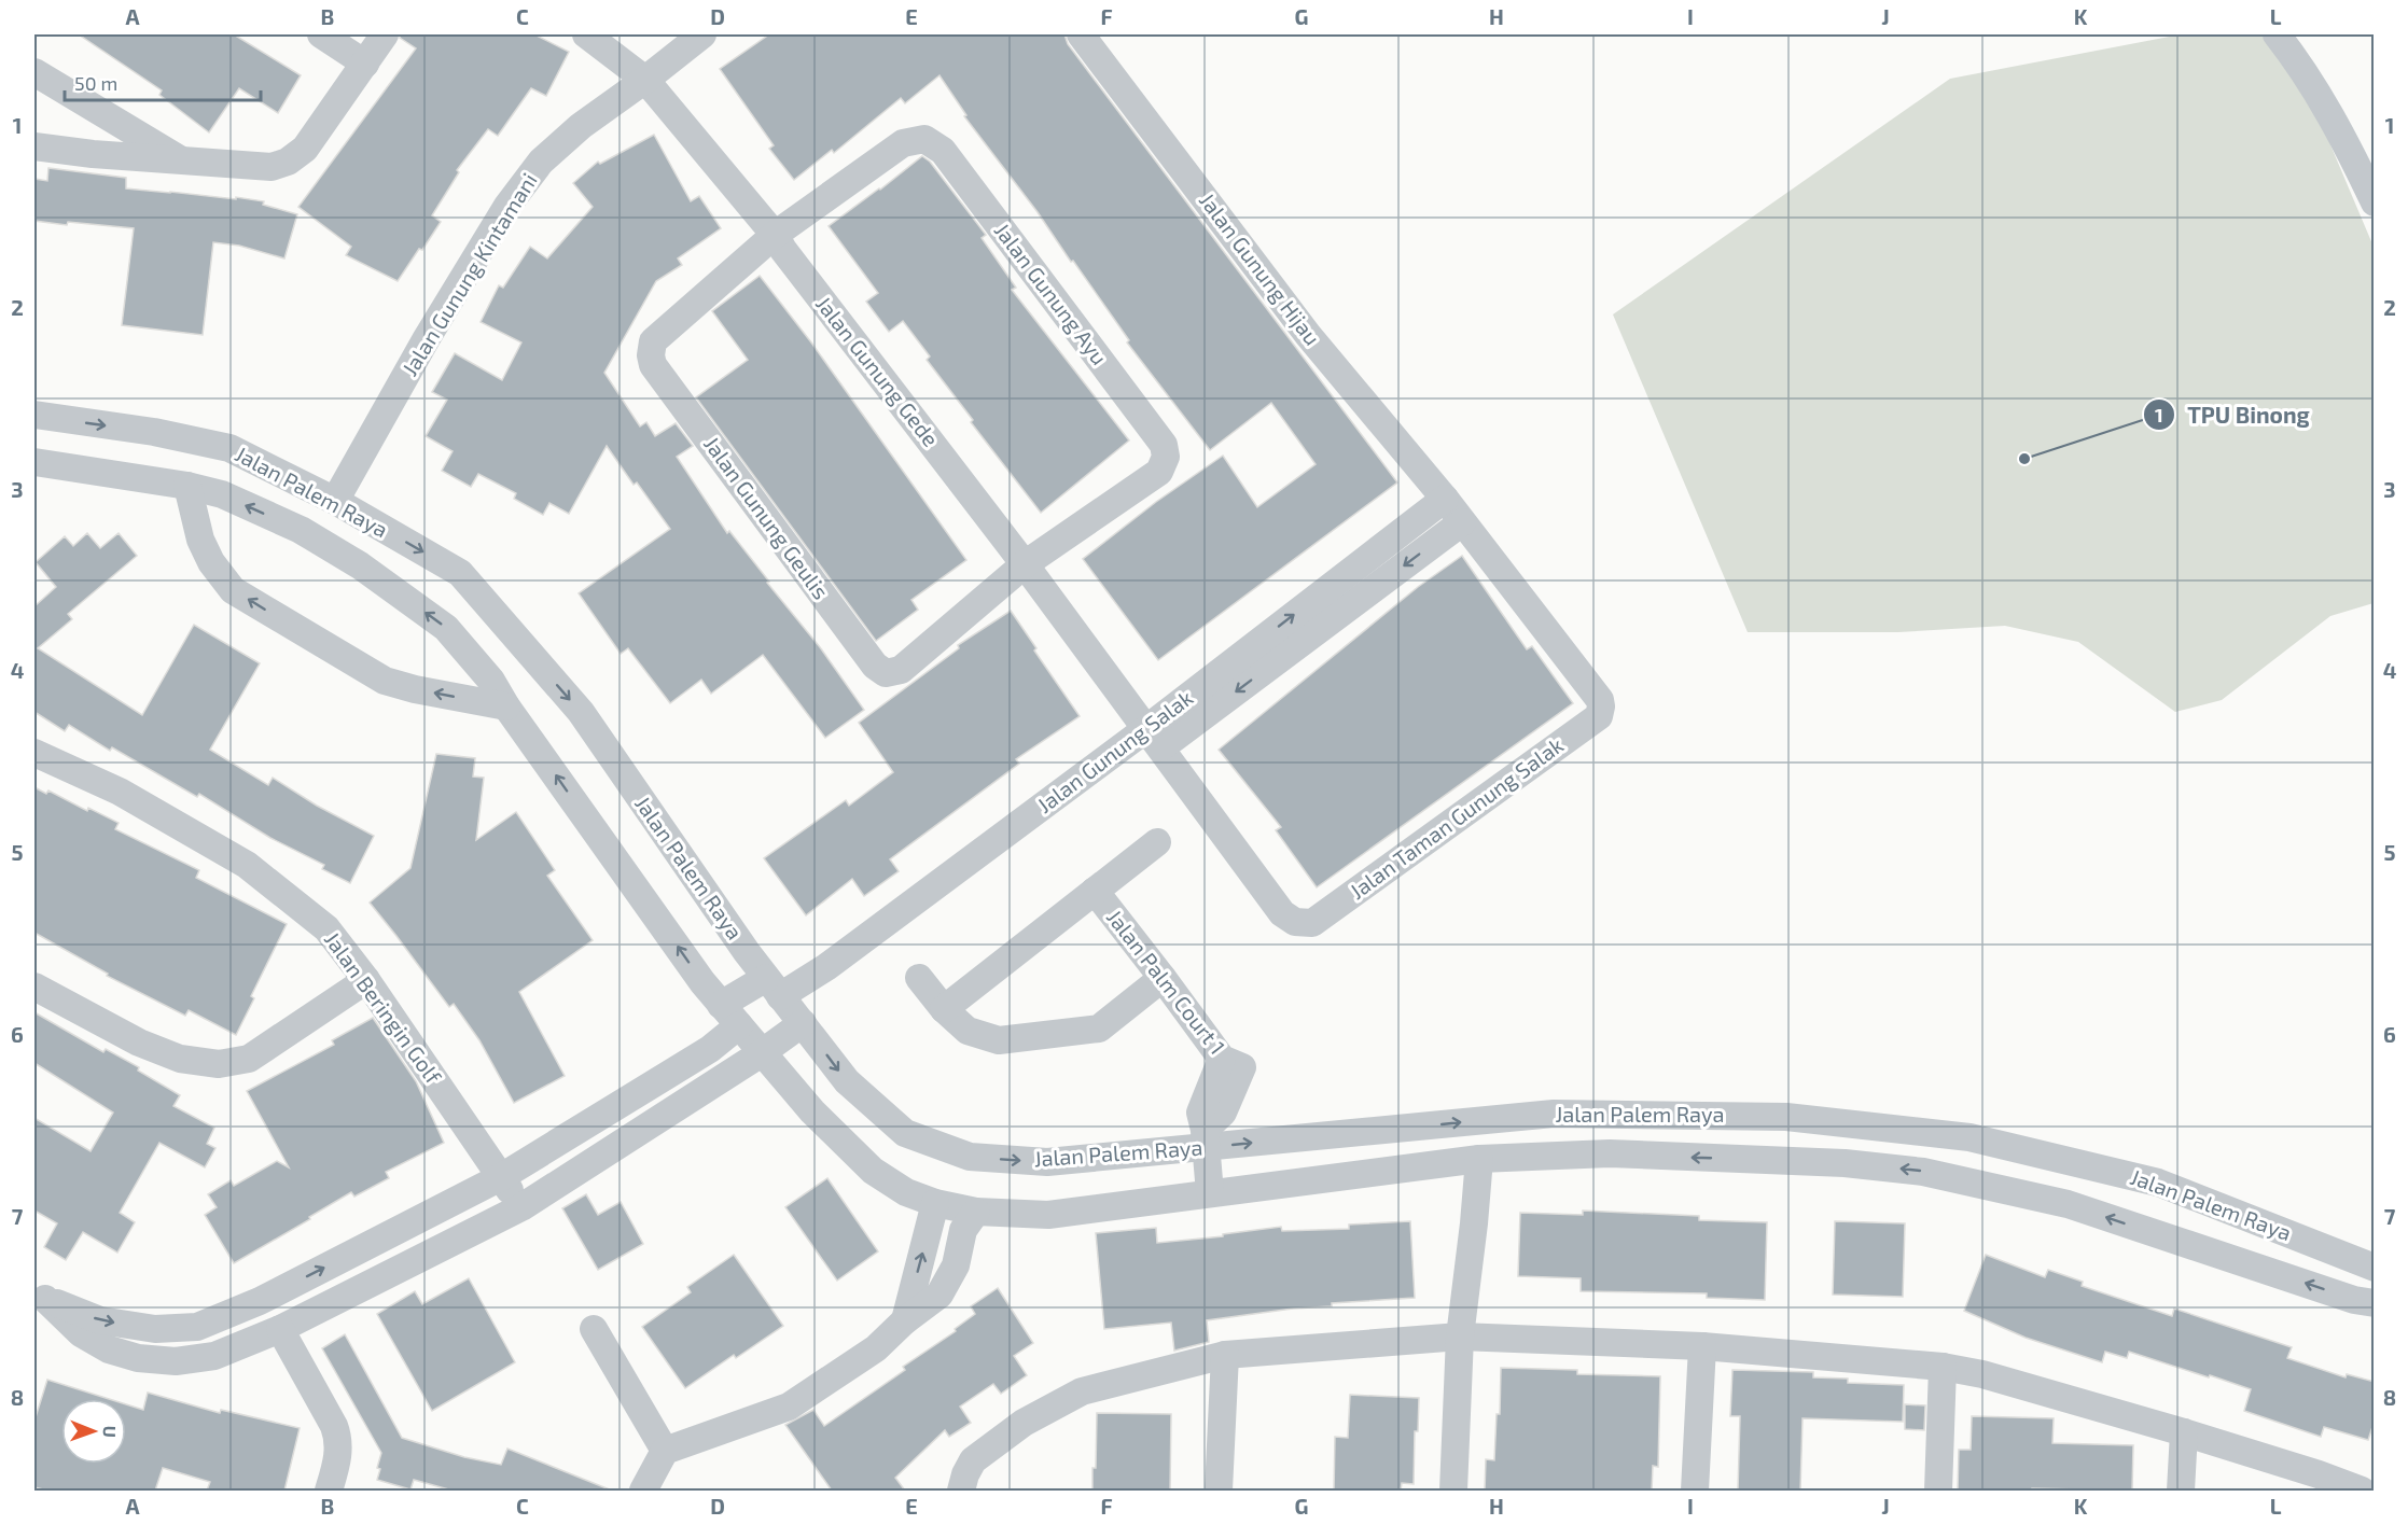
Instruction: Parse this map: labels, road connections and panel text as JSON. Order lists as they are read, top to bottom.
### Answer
{
  "streets": {
    "street": [
      "Jalan Gunung Hijau",
      "Jalan Gunung Kintamani",
      "Jalan Gunung Ayu",
      "Jalan Gunung Gede",
      "Jalan Palem Raya",
      "Jalan Gunung Geulis",
      "Jalan Gunung Salak",
      "Jalan Taman Gunung Salak",
      "Jalan Palm Court 1",
      "Jalan Beringin Golf"
    ]
  },
  "crossings": [
    ["Jalan Gunung Hijau", "Jalan Gunung Salak"],
    ["Jalan Gunung Hijau", "Jalan Taman Gunung Salak"],
    ["Jalan Gunung Kintamani", "Jalan Gunung Gede"],
    ["Jalan Gunung Kintamani", "Jalan Palem Raya"],
    ["Jalan Gunung Ayu", "Jalan Gunung Gede"],
    ["Jalan Gunung Ayu", "Jalan Gunung Geulis"],
    ["Jalan Gunung Gede", "Jalan Gunung Geulis"],
    ["Jalan Gunung Gede", "Jalan Gunung Salak"],
    ["Jalan Gunung Gede", "Jalan Taman Gunung Salak"],
    ["Jalan Palem Raya", "Jalan Gunung Salak"],
    ["Jalan Palem Raya", "Jalan Palm Court 1"],
    ["Jalan Gunung Salak", "Jalan Taman Gunung Salak"]
  ],
  "places": ["TPU Binong"],
  "scale_bar": "50 m",
  "north": "right",
  "grid": {
    "columns": [
      "A",
      "B",
      "C",
      "D",
      "E",
      "F",
      "G",
      "H",
      "I",
      "J",
      "K",
      "L"
    ],
    "rows": [
      "1",
      "2",
      "3",
      "4",
      "5",
      "6",
      "7",
      "8"
    ]
  }
}
